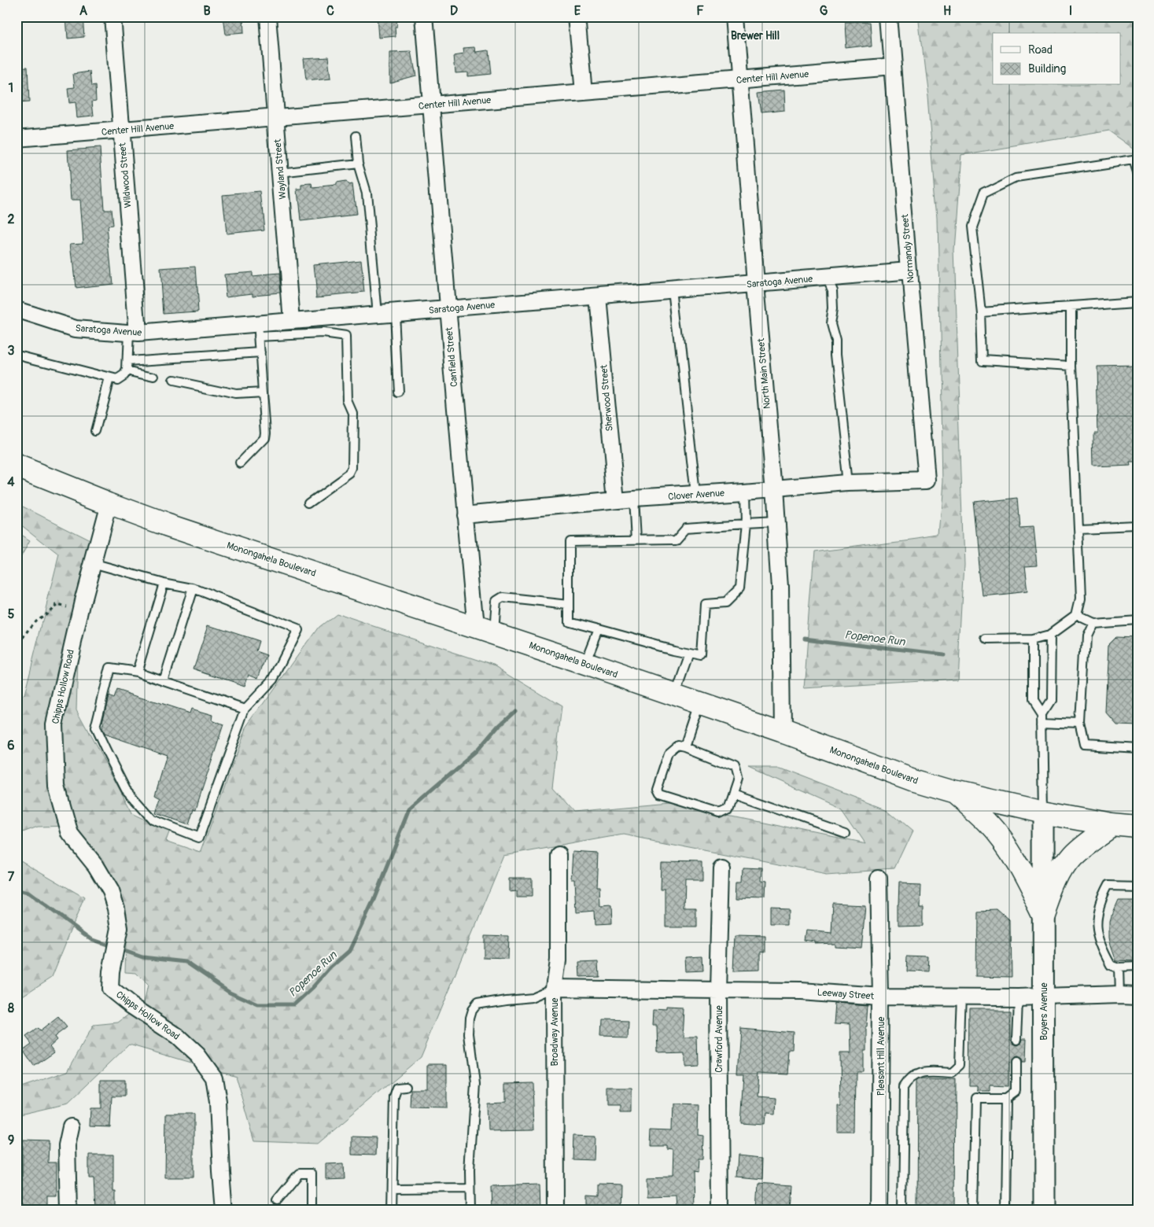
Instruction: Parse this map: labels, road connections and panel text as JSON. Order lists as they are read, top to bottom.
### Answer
{
  "streets": {
    "main road": ["Monongahela Boulevard"],
    "street": [
      "Center Hill Avenue",
      "Wayland Street",
      "Wildwood Street",
      "Normandy Street",
      "Saratoga Avenue",
      "Canfield Street",
      "North Main Street",
      "Sherwood Street",
      "Clover Avenue",
      "Chipps Hollow Road",
      "Leeway Street",
      "Boyers Avenue",
      "Broadway Avenue",
      "Crawford Avenue",
      "Pleasant Hill Avenue"
    ]
  },
  "crossings": [
    ["Center Hill Avenue", "Wayland Street"],
    ["Center Hill Avenue", "Wildwood Street"],
    ["Center Hill Avenue", "Normandy Street"],
    ["Center Hill Avenue", "Canfield Street"],
    ["Center Hill Avenue", "North Main Street"],
    ["Wayland Street", "Saratoga Avenue"],
    ["Wildwood Street", "Saratoga Avenue"],
    ["Normandy Street", "Saratoga Avenue"],
    ["Normandy Street", "Clover Avenue"],
    ["Saratoga Avenue", "Canfield Street"],
    ["Saratoga Avenue", "North Main Street"],
    ["Saratoga Avenue", "Sherwood Street"],
    ["Canfield Street", "Clover Avenue"],
    ["Canfield Street", "Monongahela Boulevard"],
    ["North Main Street", "Clover Avenue"],
    ["North Main Street", "Monongahela Boulevard"],
    ["Sherwood Street", "Clover Avenue"],
    ["Monongahela Boulevard", "Chipps Hollow Road"],
    ["Monongahela Boulevard", "Boyers Avenue"],
    ["Leeway Street", "Boyers Avenue"],
    ["Leeway Street", "Broadway Avenue"],
    ["Leeway Street", "Crawford Avenue"],
    ["Leeway Street", "Pleasant Hill Avenue"]
  ],
  "districts": ["Brewer Hill"],
  "water": ["Popenoe Run"],
  "legend": ["Road", "Building"],
  "grid": {
    "columns": [
      "A",
      "B",
      "C",
      "D",
      "E",
      "F",
      "G",
      "H",
      "I"
    ],
    "rows": [
      "1",
      "2",
      "3",
      "4",
      "5",
      "6",
      "7",
      "8",
      "9"
    ]
  }
}
